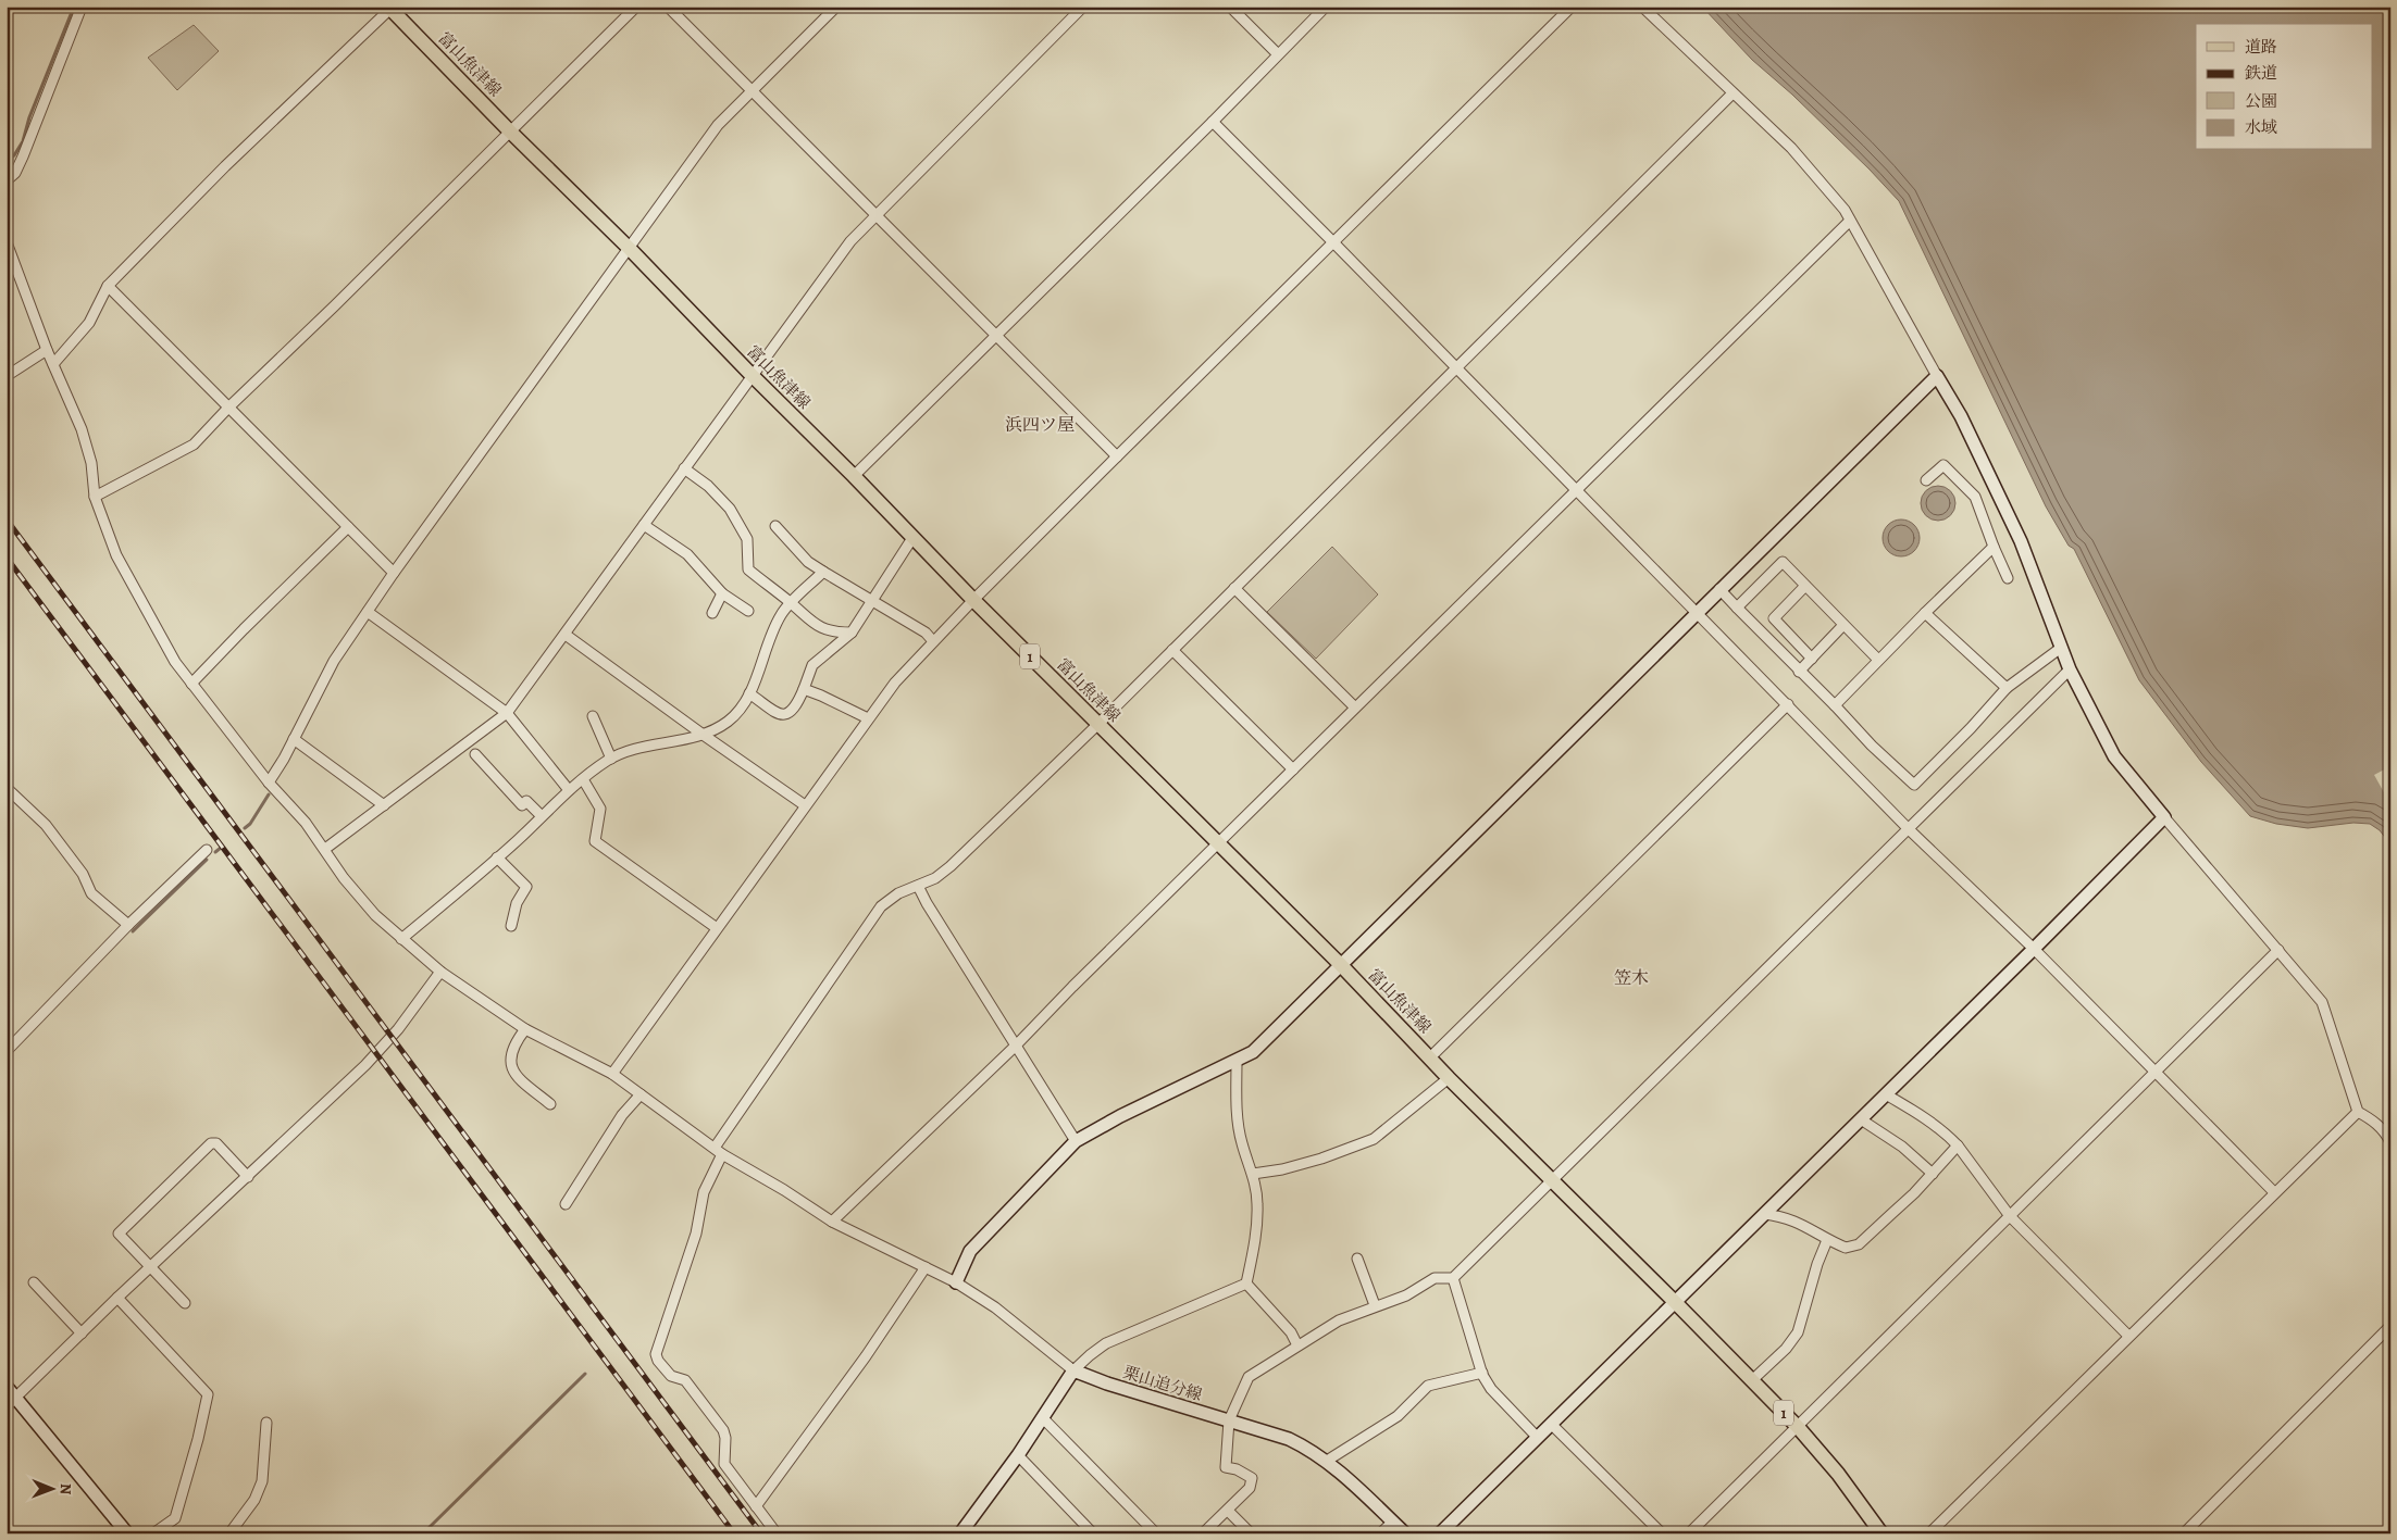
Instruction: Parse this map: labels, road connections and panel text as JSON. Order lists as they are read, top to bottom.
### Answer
{
  "streets": {
    "main road": ["富山魚津線", "1"],
    "street": ["栗山追分線"]
  },
  "crossings": [
    ["富山魚津線", "1"]
  ],
  "districts": ["浜四ツ屋", "笠木"],
  "legend": [
    "道路",
    "鉄道",
    "公園",
    "水域"
  ],
  "north": "right"
}
